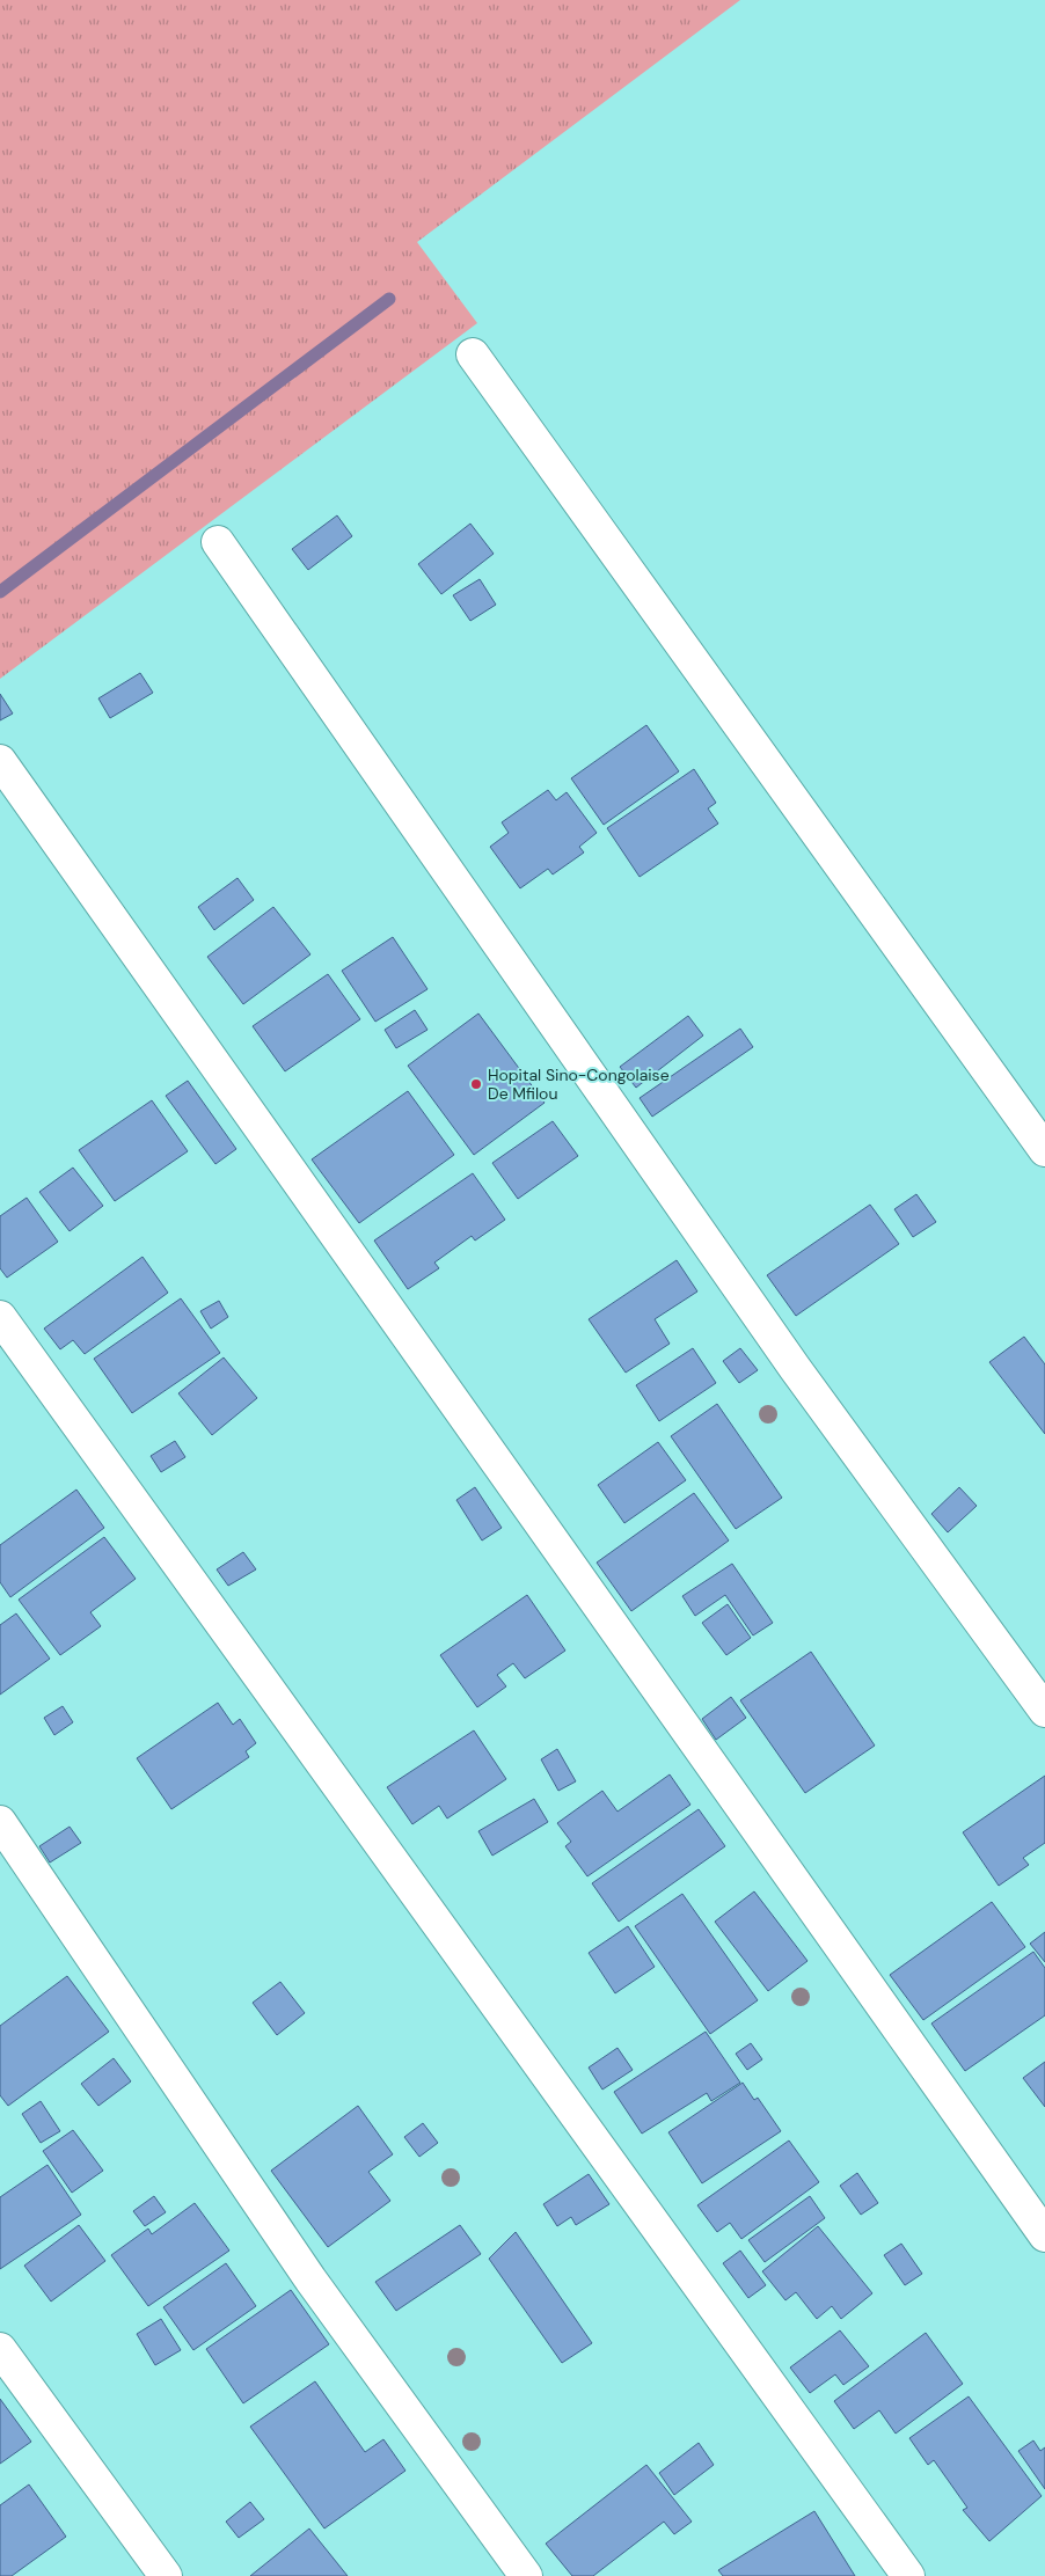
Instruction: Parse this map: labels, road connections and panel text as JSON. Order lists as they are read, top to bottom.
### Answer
{
  "places": ["Hopital Sino-Congolaise De Mfilou"]
}
